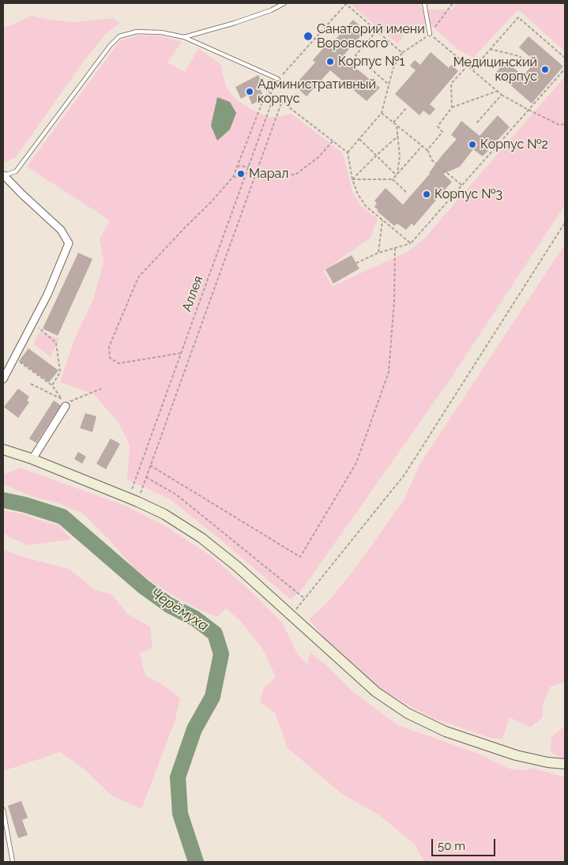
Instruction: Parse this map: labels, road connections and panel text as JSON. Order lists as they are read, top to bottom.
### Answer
{
  "streets": {
    "path": ["Аллея"]
  },
  "water": ["Черёмуха"],
  "places": [
    "Санаторий имени Воровского",
    "Корпус №1",
    "Медицинский корпус",
    "Административный корпус",
    "Корпус №2",
    "Марал",
    "Корпус №3"
  ],
  "scale_bar": "50 m"
}
